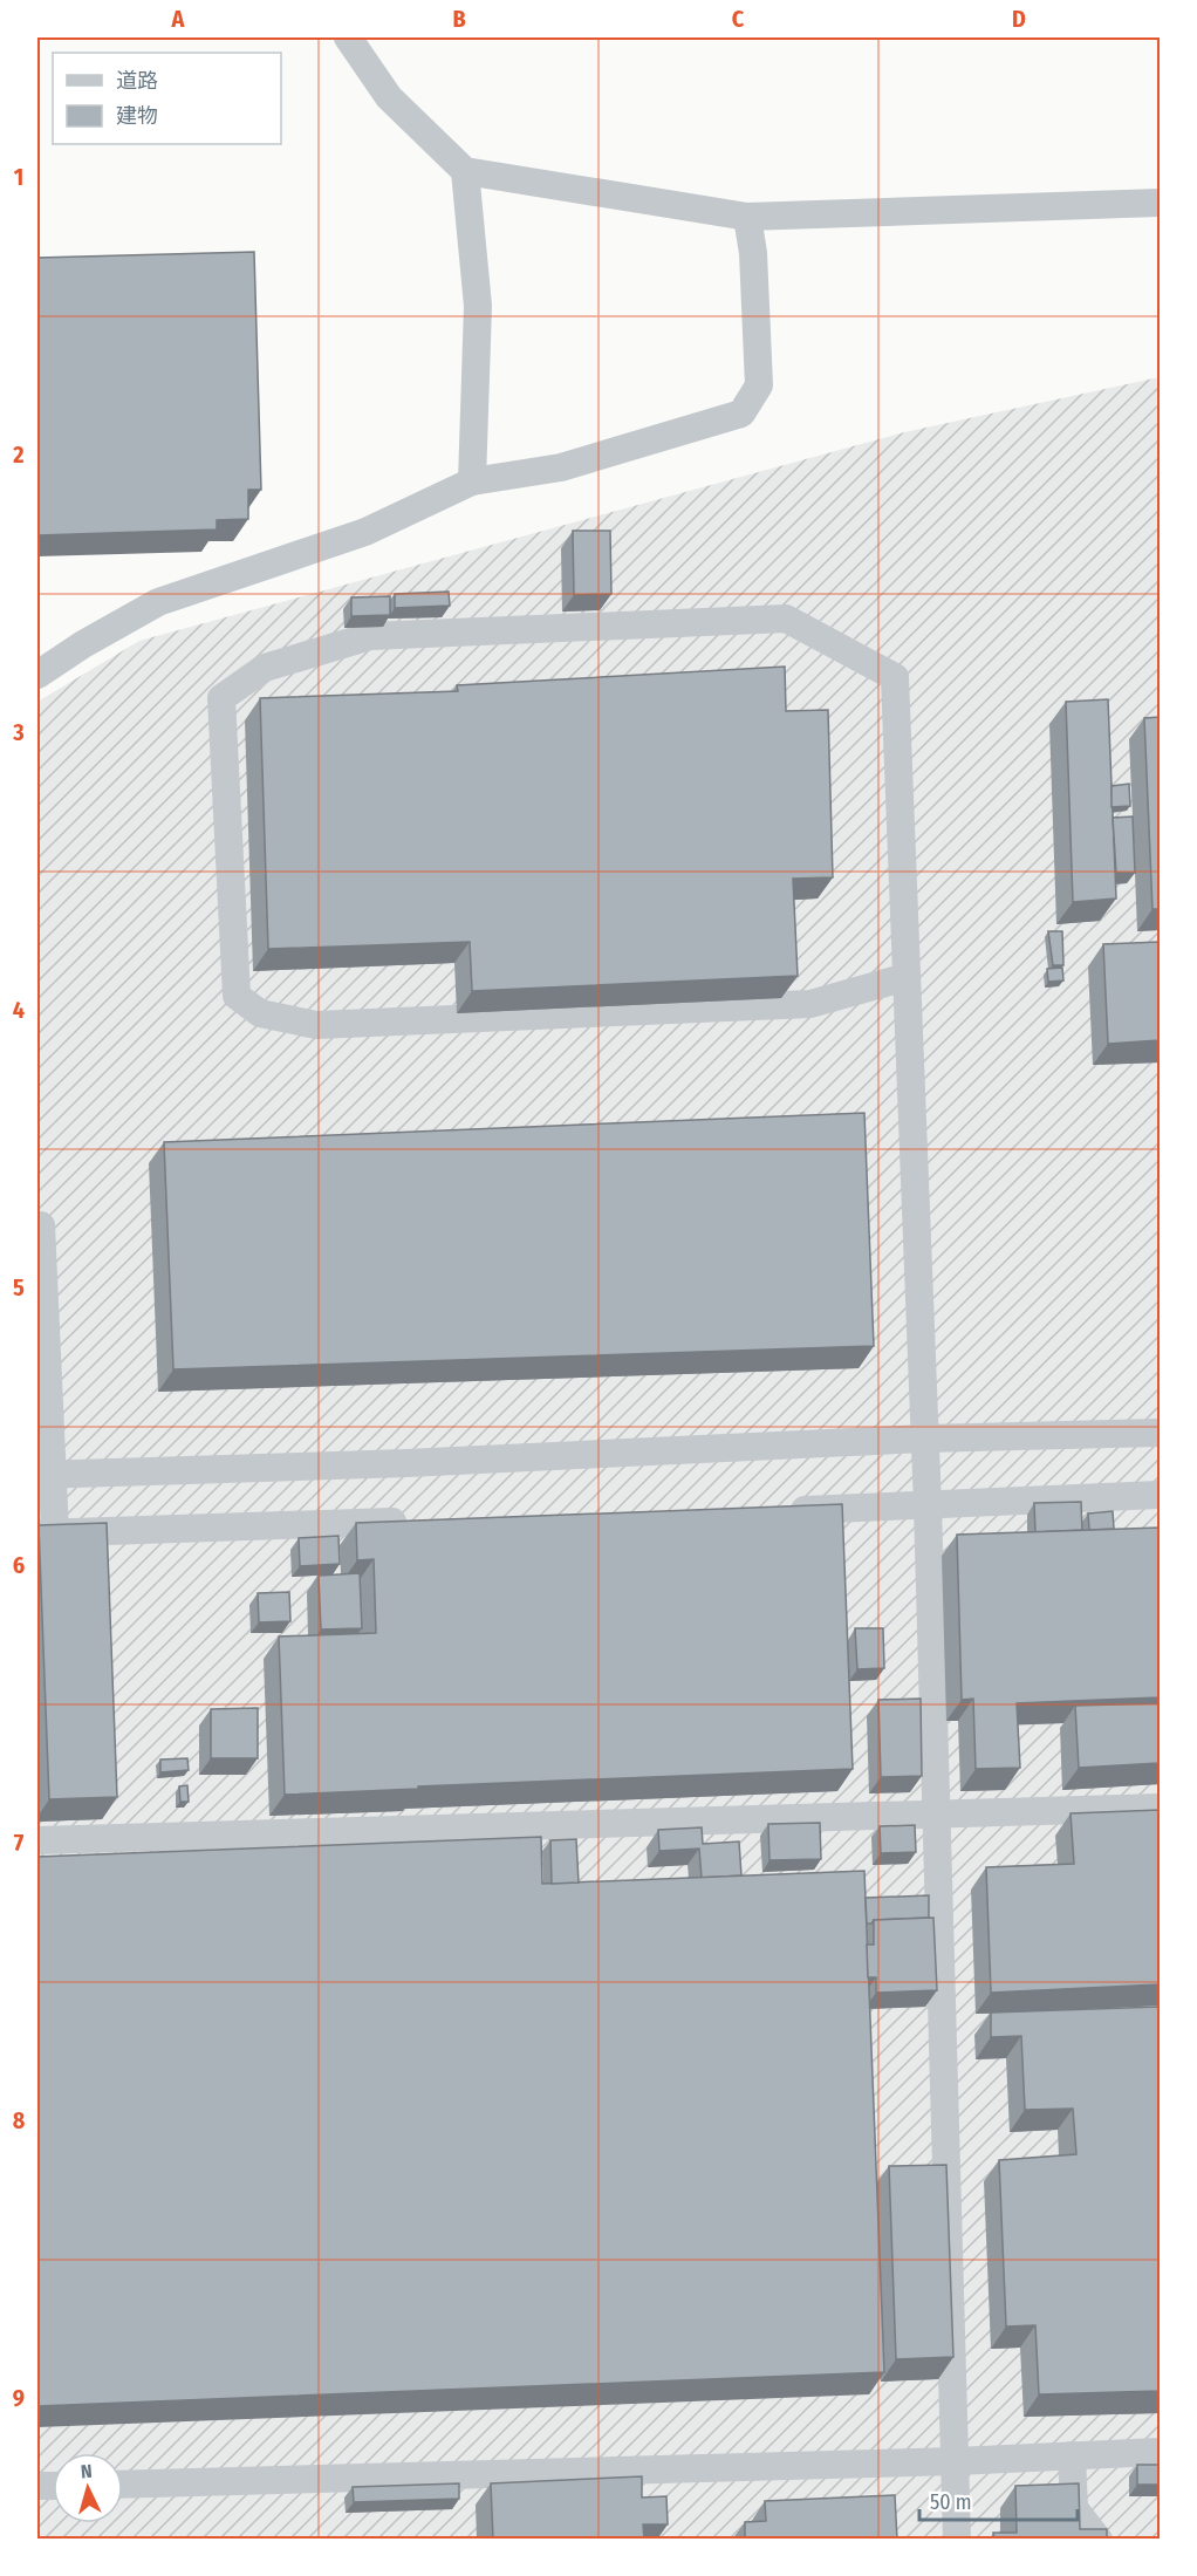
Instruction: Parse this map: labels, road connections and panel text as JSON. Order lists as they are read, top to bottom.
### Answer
{
  "legend": ["道路", "建物"],
  "scale_bar": "50 m",
  "north": "top",
  "grid": {
    "columns": [
      "A",
      "B",
      "C",
      "D"
    ],
    "rows": [
      "1",
      "2",
      "3",
      "4",
      "5",
      "6",
      "7",
      "8",
      "9"
    ]
  }
}
